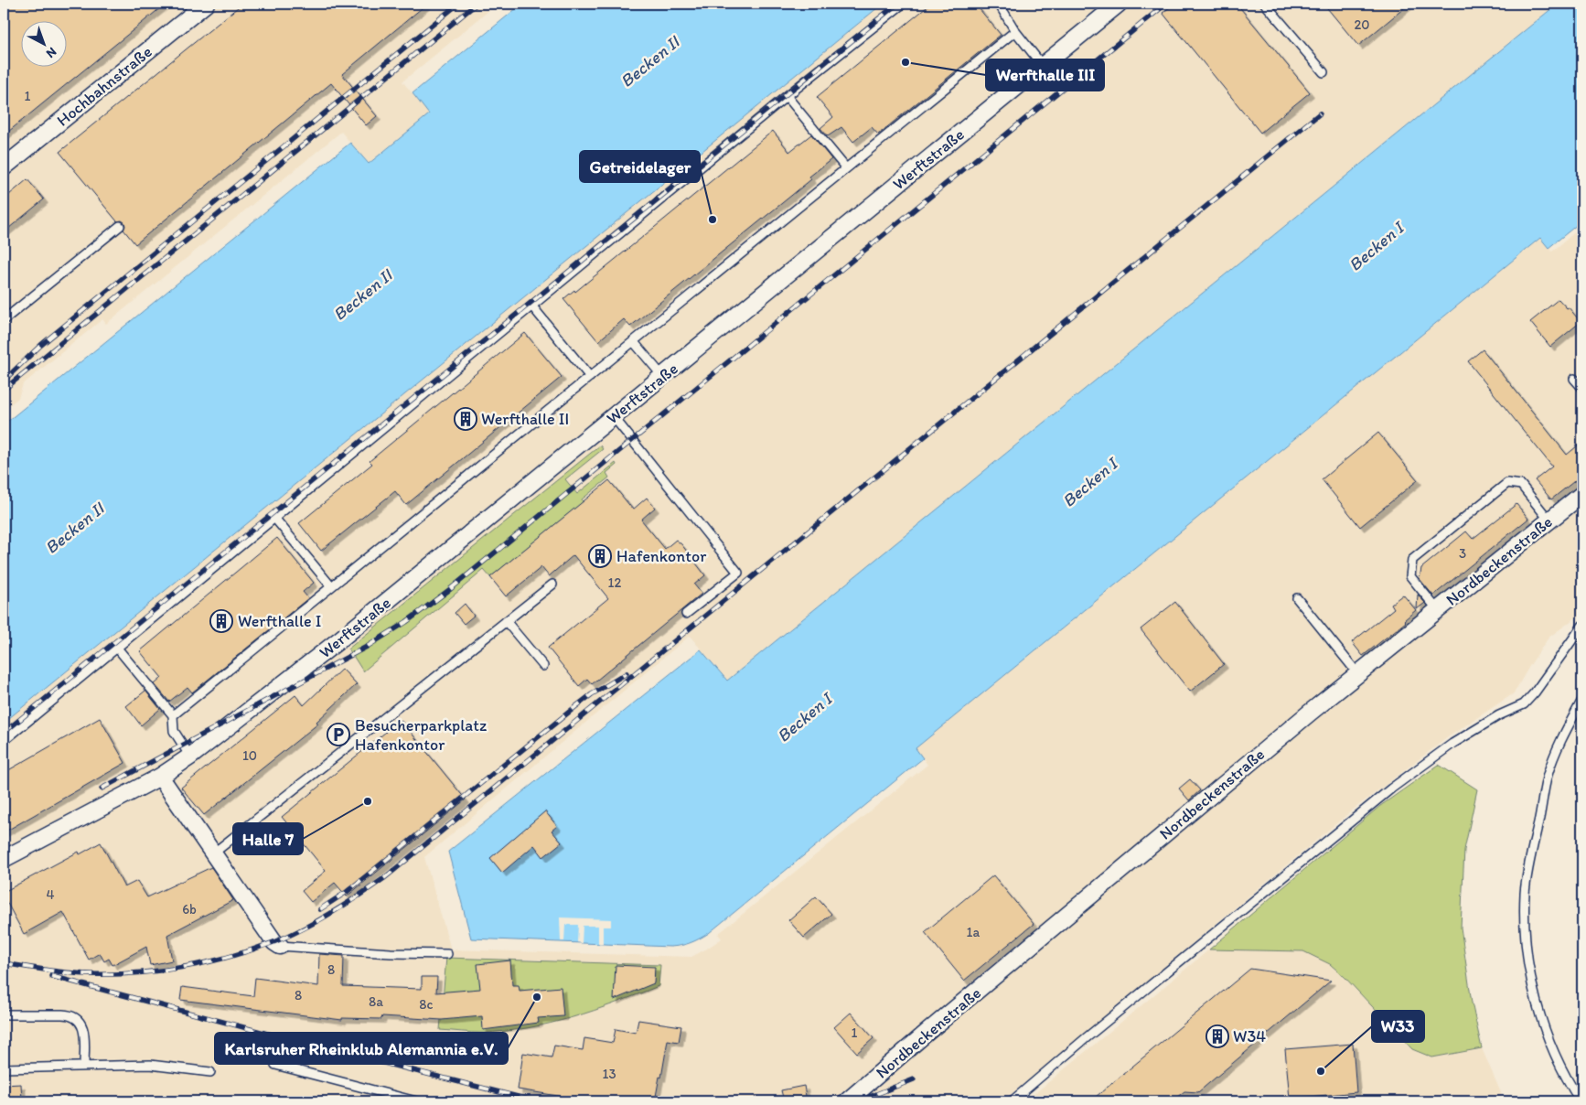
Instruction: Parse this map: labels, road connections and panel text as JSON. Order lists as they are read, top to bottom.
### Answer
{
  "streets": {
    "street": ["Hochbahnstraße", "Werftstraße", "Nordbeckenstraße"]
  },
  "water": ["Becken II", "Becken I"],
  "places": {
    "other": [
      "Werfthalle III",
      "Getreidelager",
      "Halle 7",
      "Karlsruher Rheinklub Alemannia e.V.",
      "W33"
    ],
    "building": [
      "Werfthalle II",
      "Hafenkontor",
      "Werfthalle I",
      "W34"
    ],
    "parking": ["Besucherparkplatz Hafenkontor"]
  },
  "house_numbers": [
    "20",
    "1",
    "3",
    "12",
    "10",
    "4",
    "6b",
    "1a",
    "8",
    "8",
    "8a",
    "8c",
    "1",
    "13"
  ],
  "north": "bottom right"
}
